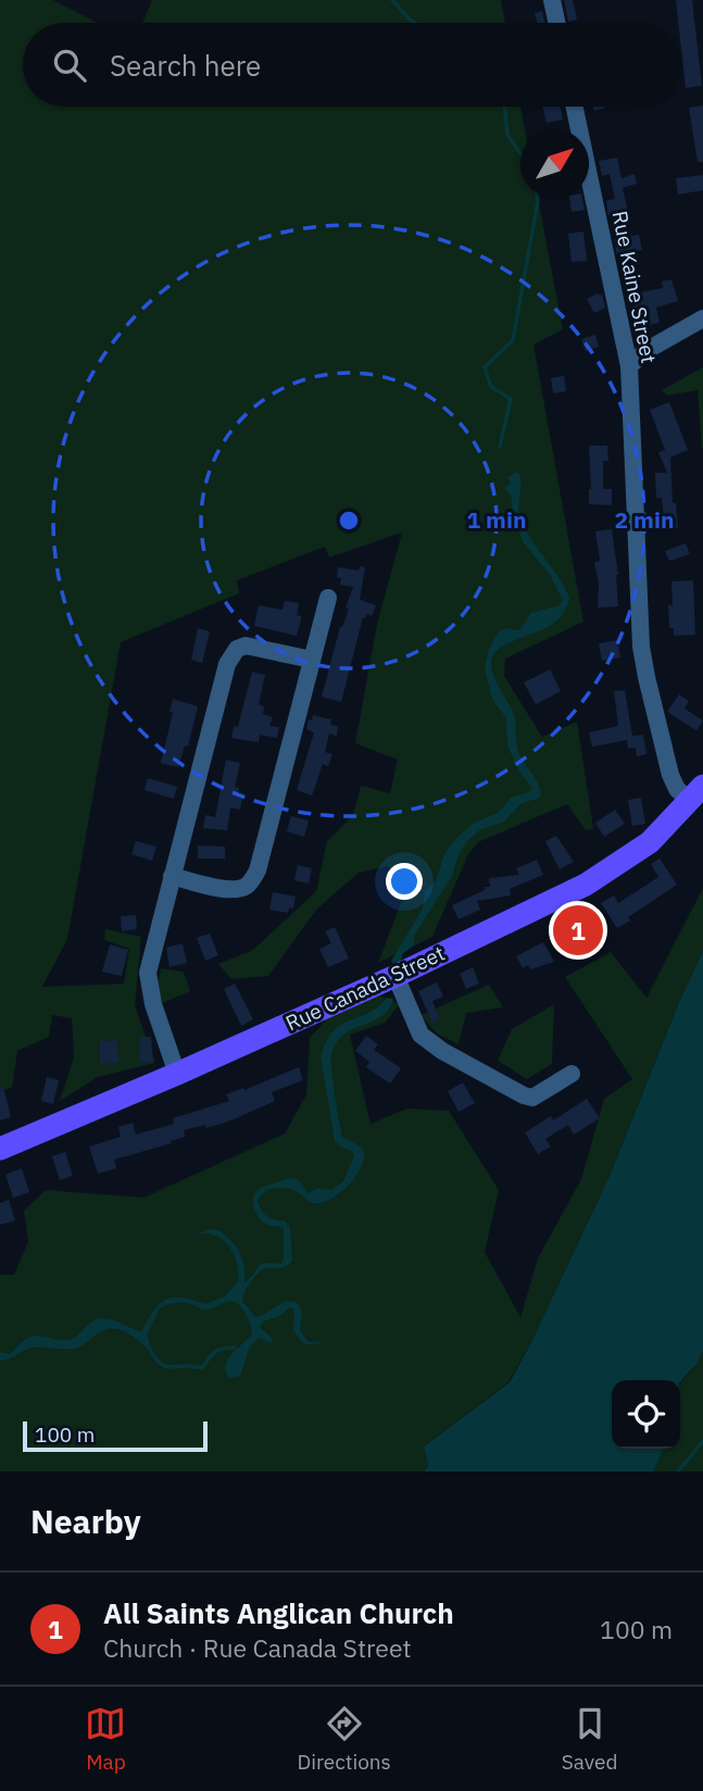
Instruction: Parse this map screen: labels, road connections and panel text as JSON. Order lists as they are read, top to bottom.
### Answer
{
  "streets": {
    "main road": ["Rue Canada Street"],
    "street": ["Rue Kaine Street"]
  },
  "crossings": [
    ["Rue Kaine Street", "Rue Canada Street"]
  ],
  "scale_bar": "100 m",
  "north": "top right",
  "page": {
    "search": "Search here",
    "pins": "1",
    "scale": "100 m",
    "heading": "Nearby",
    "list": [
      {
        "mark": "1",
        "name": "All Saints Anglican Church",
        "note": "Church · Rue Canada Street",
        "value": "100 m"
      }
    ],
    "nav": ["Map", "Directions", "Saved"]
  },
  "rings": ["1 min", "2 min"]
}
